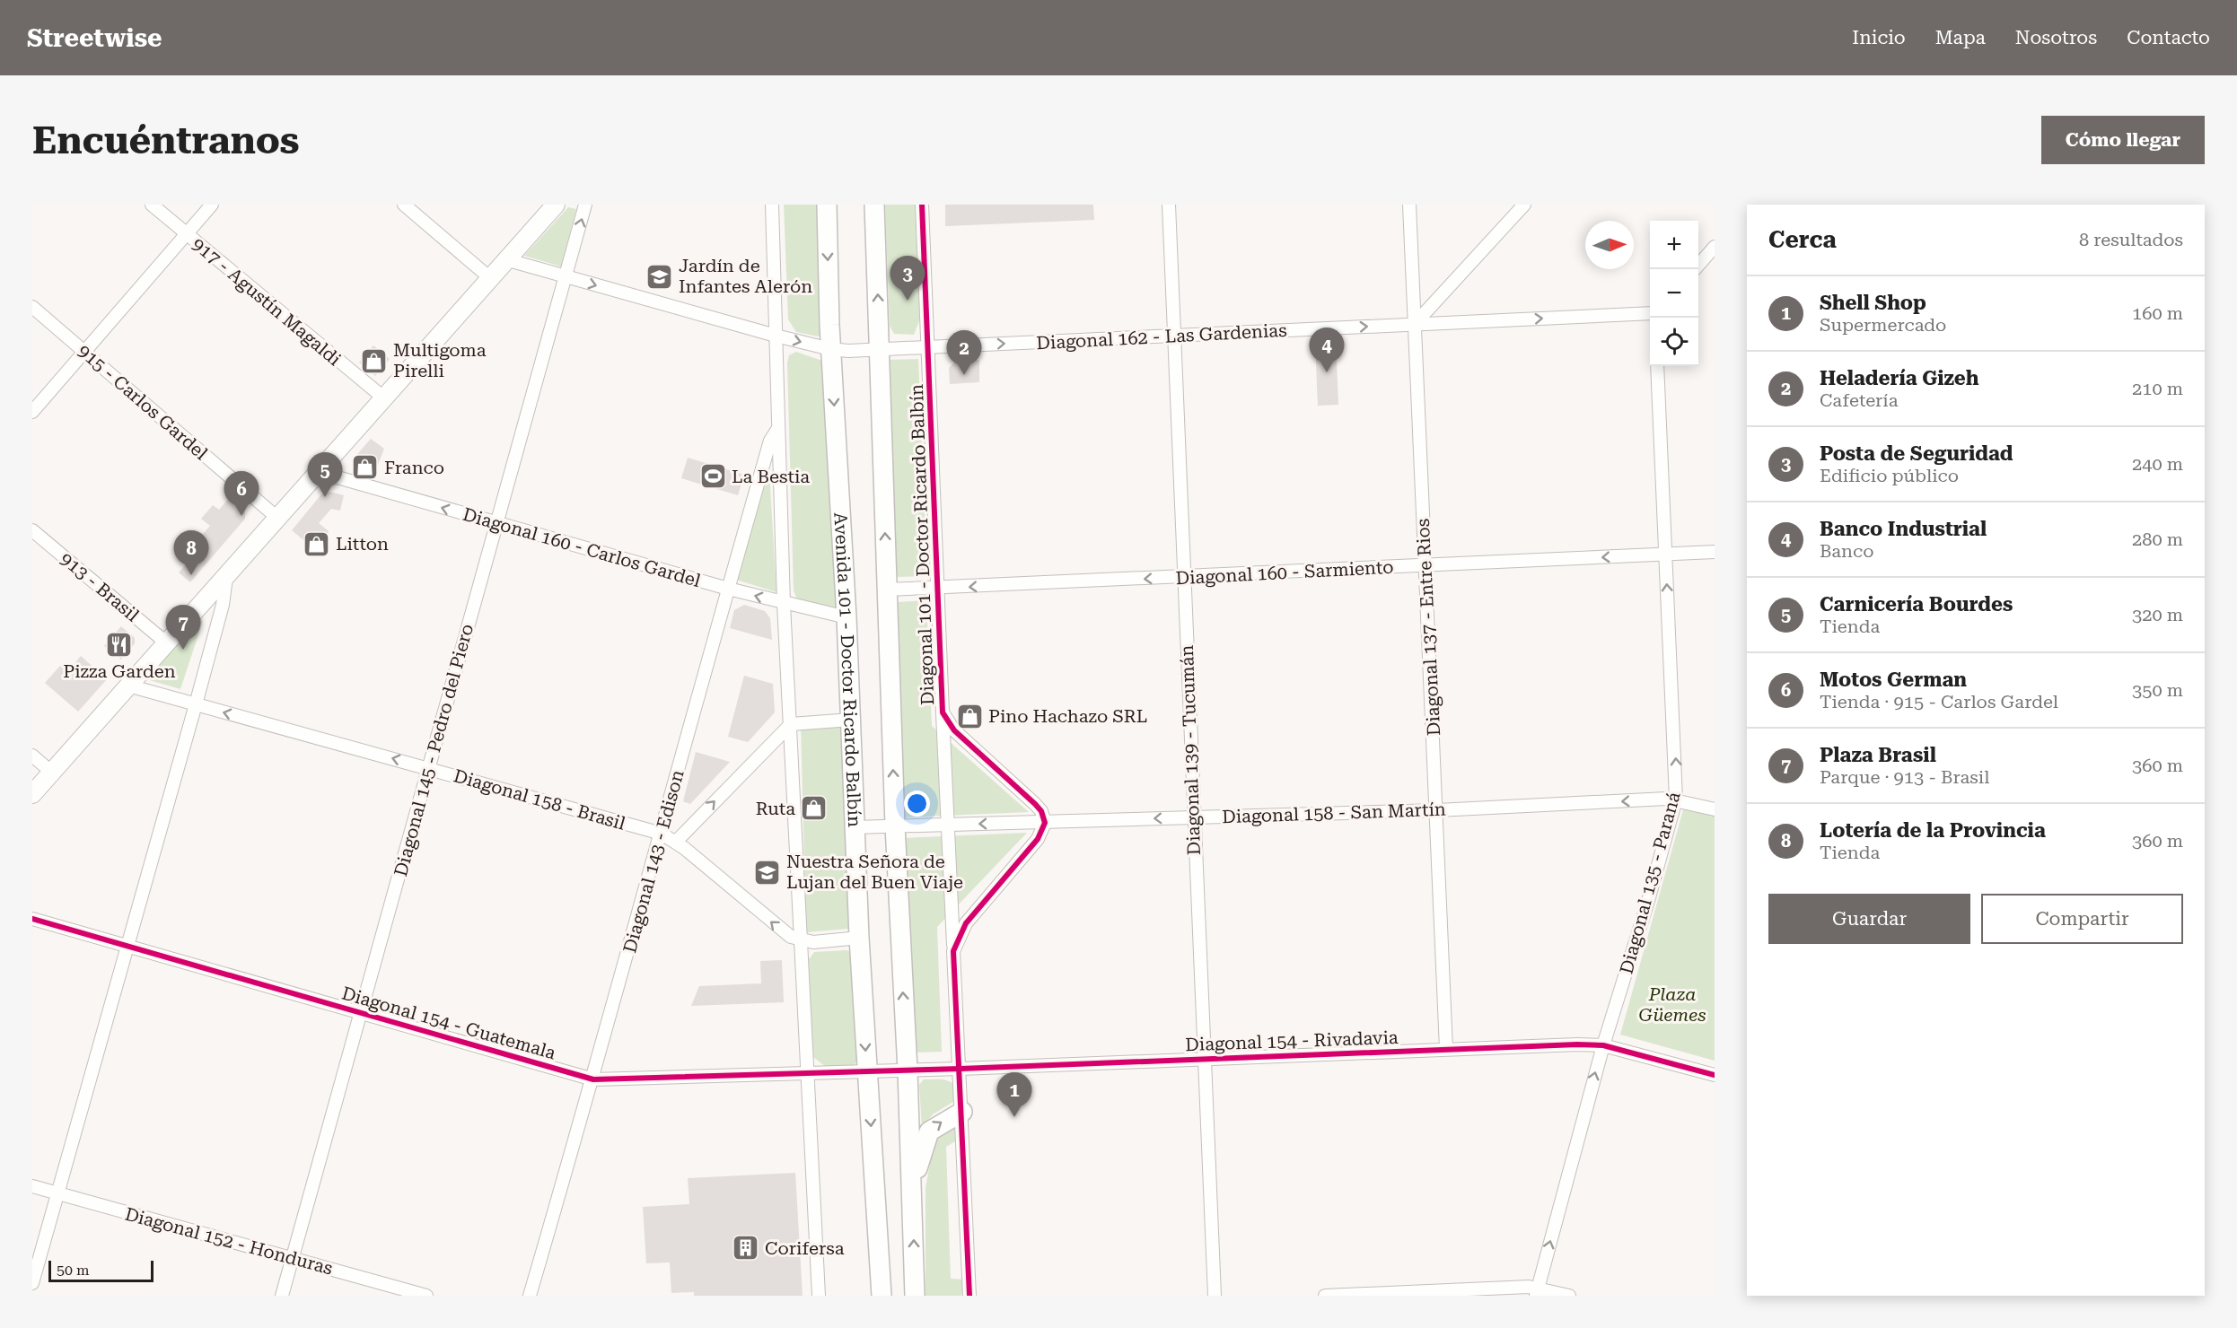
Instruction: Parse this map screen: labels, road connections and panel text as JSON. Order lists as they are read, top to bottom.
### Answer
{
  "streets": {
    "main road": ["Avenida 101 - Doctor Ricardo Balbín"],
    "street": [
      "917 - Agustín Magaldi",
      "Diagonal 162 - Las Gardenias",
      "915 - Carlos Gardel",
      "Diagonal 101 - Doctor Ricardo Balbín",
      "Diagonal 160 - Carlos Gardel",
      "Diagonal 160 - Sarmiento",
      "913 - Brasil",
      "Diagonal 137 - Entre Rios",
      "Diagonal 145 - Pedro del Piero",
      "Diagonal 139 - Tucumán",
      "Diagonal 158 - Brasil",
      "Diagonal 158 - San Martín",
      "Diagonal 143 - Edison",
      "Diagonal 135 - Paraná",
      "Diagonal 154 - Guatemala",
      "Diagonal 154 - Rivadavia",
      "Diagonal 152 - Honduras"
    ]
  },
  "crossings": [
    ["Diagonal 162 - Las Gardenias", "Diagonal 101 - Doctor Ricardo Balbín"],
    ["Diagonal 162 - Las Gardenias", "Diagonal 137 - Entre Rios"],
    ["Diagonal 162 - Las Gardenias", "Avenida 101 - Doctor Ricardo Balbín"],
    ["Diagonal 162 - Las Gardenias", "Diagonal 145 - Pedro del Piero"],
    ["Diagonal 162 - Las Gardenias", "Diagonal 139 - Tucumán"],
    ["Diagonal 101 - Doctor Ricardo Balbín", "Diagonal 160 - Sarmiento"],
    ["Diagonal 101 - Doctor Ricardo Balbín", "Diagonal 158 - San Martín"],
    ["Diagonal 101 - Doctor Ricardo Balbín", "Diagonal 154 - Rivadavia"],
    ["Diagonal 160 - Carlos Gardel", "Avenida 101 - Doctor Ricardo Balbín"],
    ["Diagonal 160 - Carlos Gardel", "Diagonal 145 - Pedro del Piero"],
    ["Diagonal 160 - Carlos Gardel", "Diagonal 143 - Edison"],
    ["Diagonal 160 - Sarmiento", "Diagonal 137 - Entre Rios"],
    ["Diagonal 160 - Sarmiento", "Diagonal 139 - Tucumán"],
    ["Diagonal 160 - Sarmiento", "Diagonal 135 - Paraná"],
    ["Diagonal 137 - Entre Rios", "Diagonal 158 - San Martín"],
    ["Diagonal 137 - Entre Rios", "Diagonal 154 - Rivadavia"],
    ["Avenida 101 - Doctor Ricardo Balbín", "Diagonal 158 - San Martín"],
    ["Avenida 101 - Doctor Ricardo Balbín", "Diagonal 154 - Guatemala"],
    ["Avenida 101 - Doctor Ricardo Balbín", "Diagonal 154 - Rivadavia"],
    ["Diagonal 145 - Pedro del Piero", "Diagonal 158 - Brasil"],
    ["Diagonal 145 - Pedro del Piero", "Diagonal 154 - Guatemala"],
    ["Diagonal 145 - Pedro del Piero", "Diagonal 152 - Honduras"],
    ["Diagonal 139 - Tucumán", "Diagonal 158 - San Martín"],
    ["Diagonal 139 - Tucumán", "Diagonal 154 - Rivadavia"],
    ["Diagonal 158 - Brasil", "Diagonal 143 - Edison"],
    ["Diagonal 158 - San Martín", "Diagonal 135 - Paraná"],
    ["Diagonal 143 - Edison", "Diagonal 154 - Guatemala"],
    ["Diagonal 135 - Paraná", "Diagonal 154 - Rivadavia"],
    ["Diagonal 154 - Guatemala", "Diagonal 154 - Rivadavia"]
  ],
  "one_way": [
    "Diagonal 162 - Las Gardenias",
    "Diagonal 160 - Carlos Gardel",
    "Diagonal 160 - Sarmiento",
    "Diagonal 158 - Brasil",
    "Diagonal 158 - San Martín",
    "Diagonal 135 - Paraná"
  ],
  "parks": ["Plaza Güemes"],
  "places": {
    "school or university": ["Jardín de Infantes Alerón", "Nuestra Señora de Lujan del Buen Viaje"],
    "shop": [
      "Multigoma Pirelli",
      "Franco",
      "Litton",
      "Pino Hachazo SRL",
      "Ruta"
    ],
    "sports": ["La Bestia"],
    "restaurant": ["Pizza Garden"],
    "building": ["Corifersa"]
  },
  "scale_bar": "50 m",
  "north": "right",
  "page": {
    "header": "Streetwise",
    "nav": [
      "Inicio",
      "Mapa",
      "Nosotros",
      "Contacto"
    ],
    "buttons": [
      "Cómo llegar",
      ["Guardar", "Compartir"]
    ],
    "title": "Encuéntranos",
    "heading": ["Cerca", "8 resultados"],
    "map_buttons": ["+", "−"],
    "pins": [
      "3",
      "4",
      "2",
      "5",
      "6",
      "8",
      "7",
      "1"
    ],
    "list": [
      {
        "mark": "1",
        "name": "Shell Shop",
        "note": "Supermercado",
        "value": "160 m"
      },
      {
        "mark": "2",
        "name": "Heladería Gizeh",
        "note": "Cafetería",
        "value": "210 m"
      },
      {
        "mark": "3",
        "name": "Posta de Seguridad",
        "note": "Edificio público",
        "value": "240 m"
      },
      {
        "mark": "4",
        "name": "Banco Industrial",
        "note": "Banco",
        "value": "280 m"
      },
      {
        "mark": "5",
        "name": "Carnicería Bourdes",
        "note": "Tienda",
        "value": "320 m"
      },
      {
        "mark": "6",
        "name": "Motos German",
        "note": "Tienda · 915 - Carlos Gardel",
        "value": "350 m"
      },
      {
        "mark": "7",
        "name": "Plaza Brasil",
        "note": "Parque · 913 - Brasil",
        "value": "360 m"
      },
      {
        "mark": "8",
        "name": "Lotería de la Provincia",
        "note": "Tienda",
        "value": "360 m"
      }
    ],
    "scale": "50 m"
  }
}
